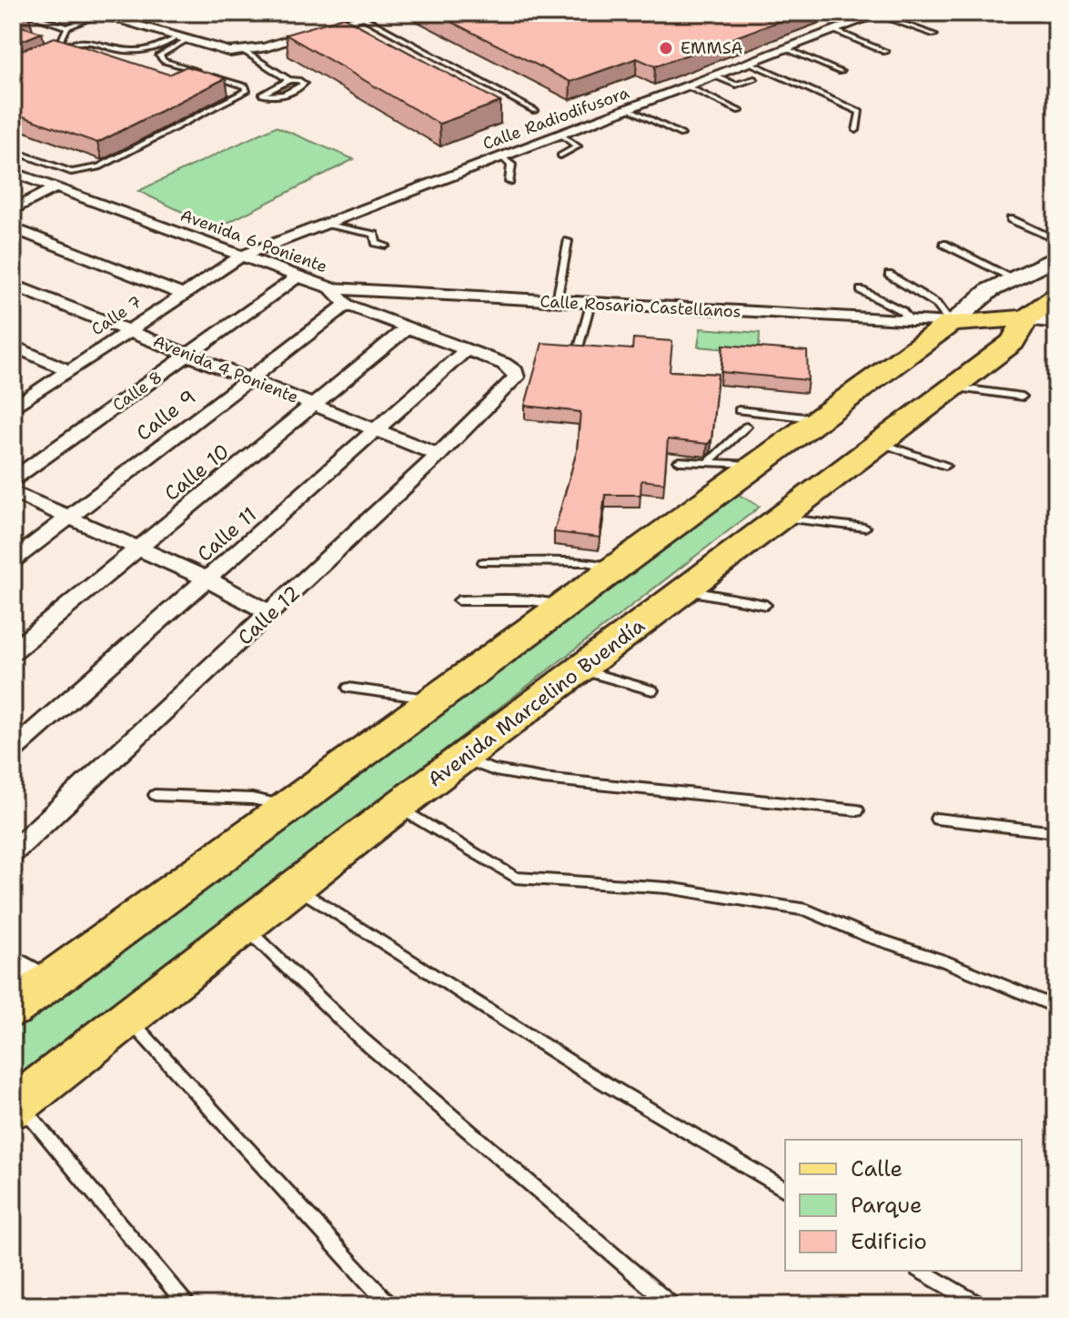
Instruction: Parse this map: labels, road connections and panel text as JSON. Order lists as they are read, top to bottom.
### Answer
{
  "streets": {
    "main road": ["Avenida Marcelino Buendía"],
    "street": [
      "Calle Radiodifusora",
      "Avenida 6 Poniente",
      "Calle Rosario Castellanos",
      "Calle 7",
      "Avenida 4 Poniente",
      "Calle 8",
      "Calle 9",
      "Calle 10",
      "Calle 11",
      "Calle 12"
    ]
  },
  "crossings": [
    ["Calle Radiodifusora", "Avenida 6 Poniente"],
    ["Calle Radiodifusora", "Calle 7"],
    ["Avenida 6 Poniente", "Calle Rosario Castellanos"],
    ["Avenida 6 Poniente", "Calle 7"],
    ["Avenida 6 Poniente", "Calle 8"],
    ["Avenida 6 Poniente", "Calle 9"],
    ["Avenida 6 Poniente", "Calle 10"],
    ["Avenida 6 Poniente", "Calle 11"],
    ["Avenida 6 Poniente", "Calle 12"],
    ["Calle 7", "Avenida 4 Poniente"],
    ["Avenida 4 Poniente", "Calle 8"],
    ["Avenida 4 Poniente", "Calle 9"],
    ["Avenida 4 Poniente", "Calle 10"],
    ["Avenida 4 Poniente", "Calle 11"],
    ["Avenida 4 Poniente", "Calle 12"]
  ],
  "places": ["EMMSA"],
  "legend": ["Calle", "Parque", "Edificio"]
}
